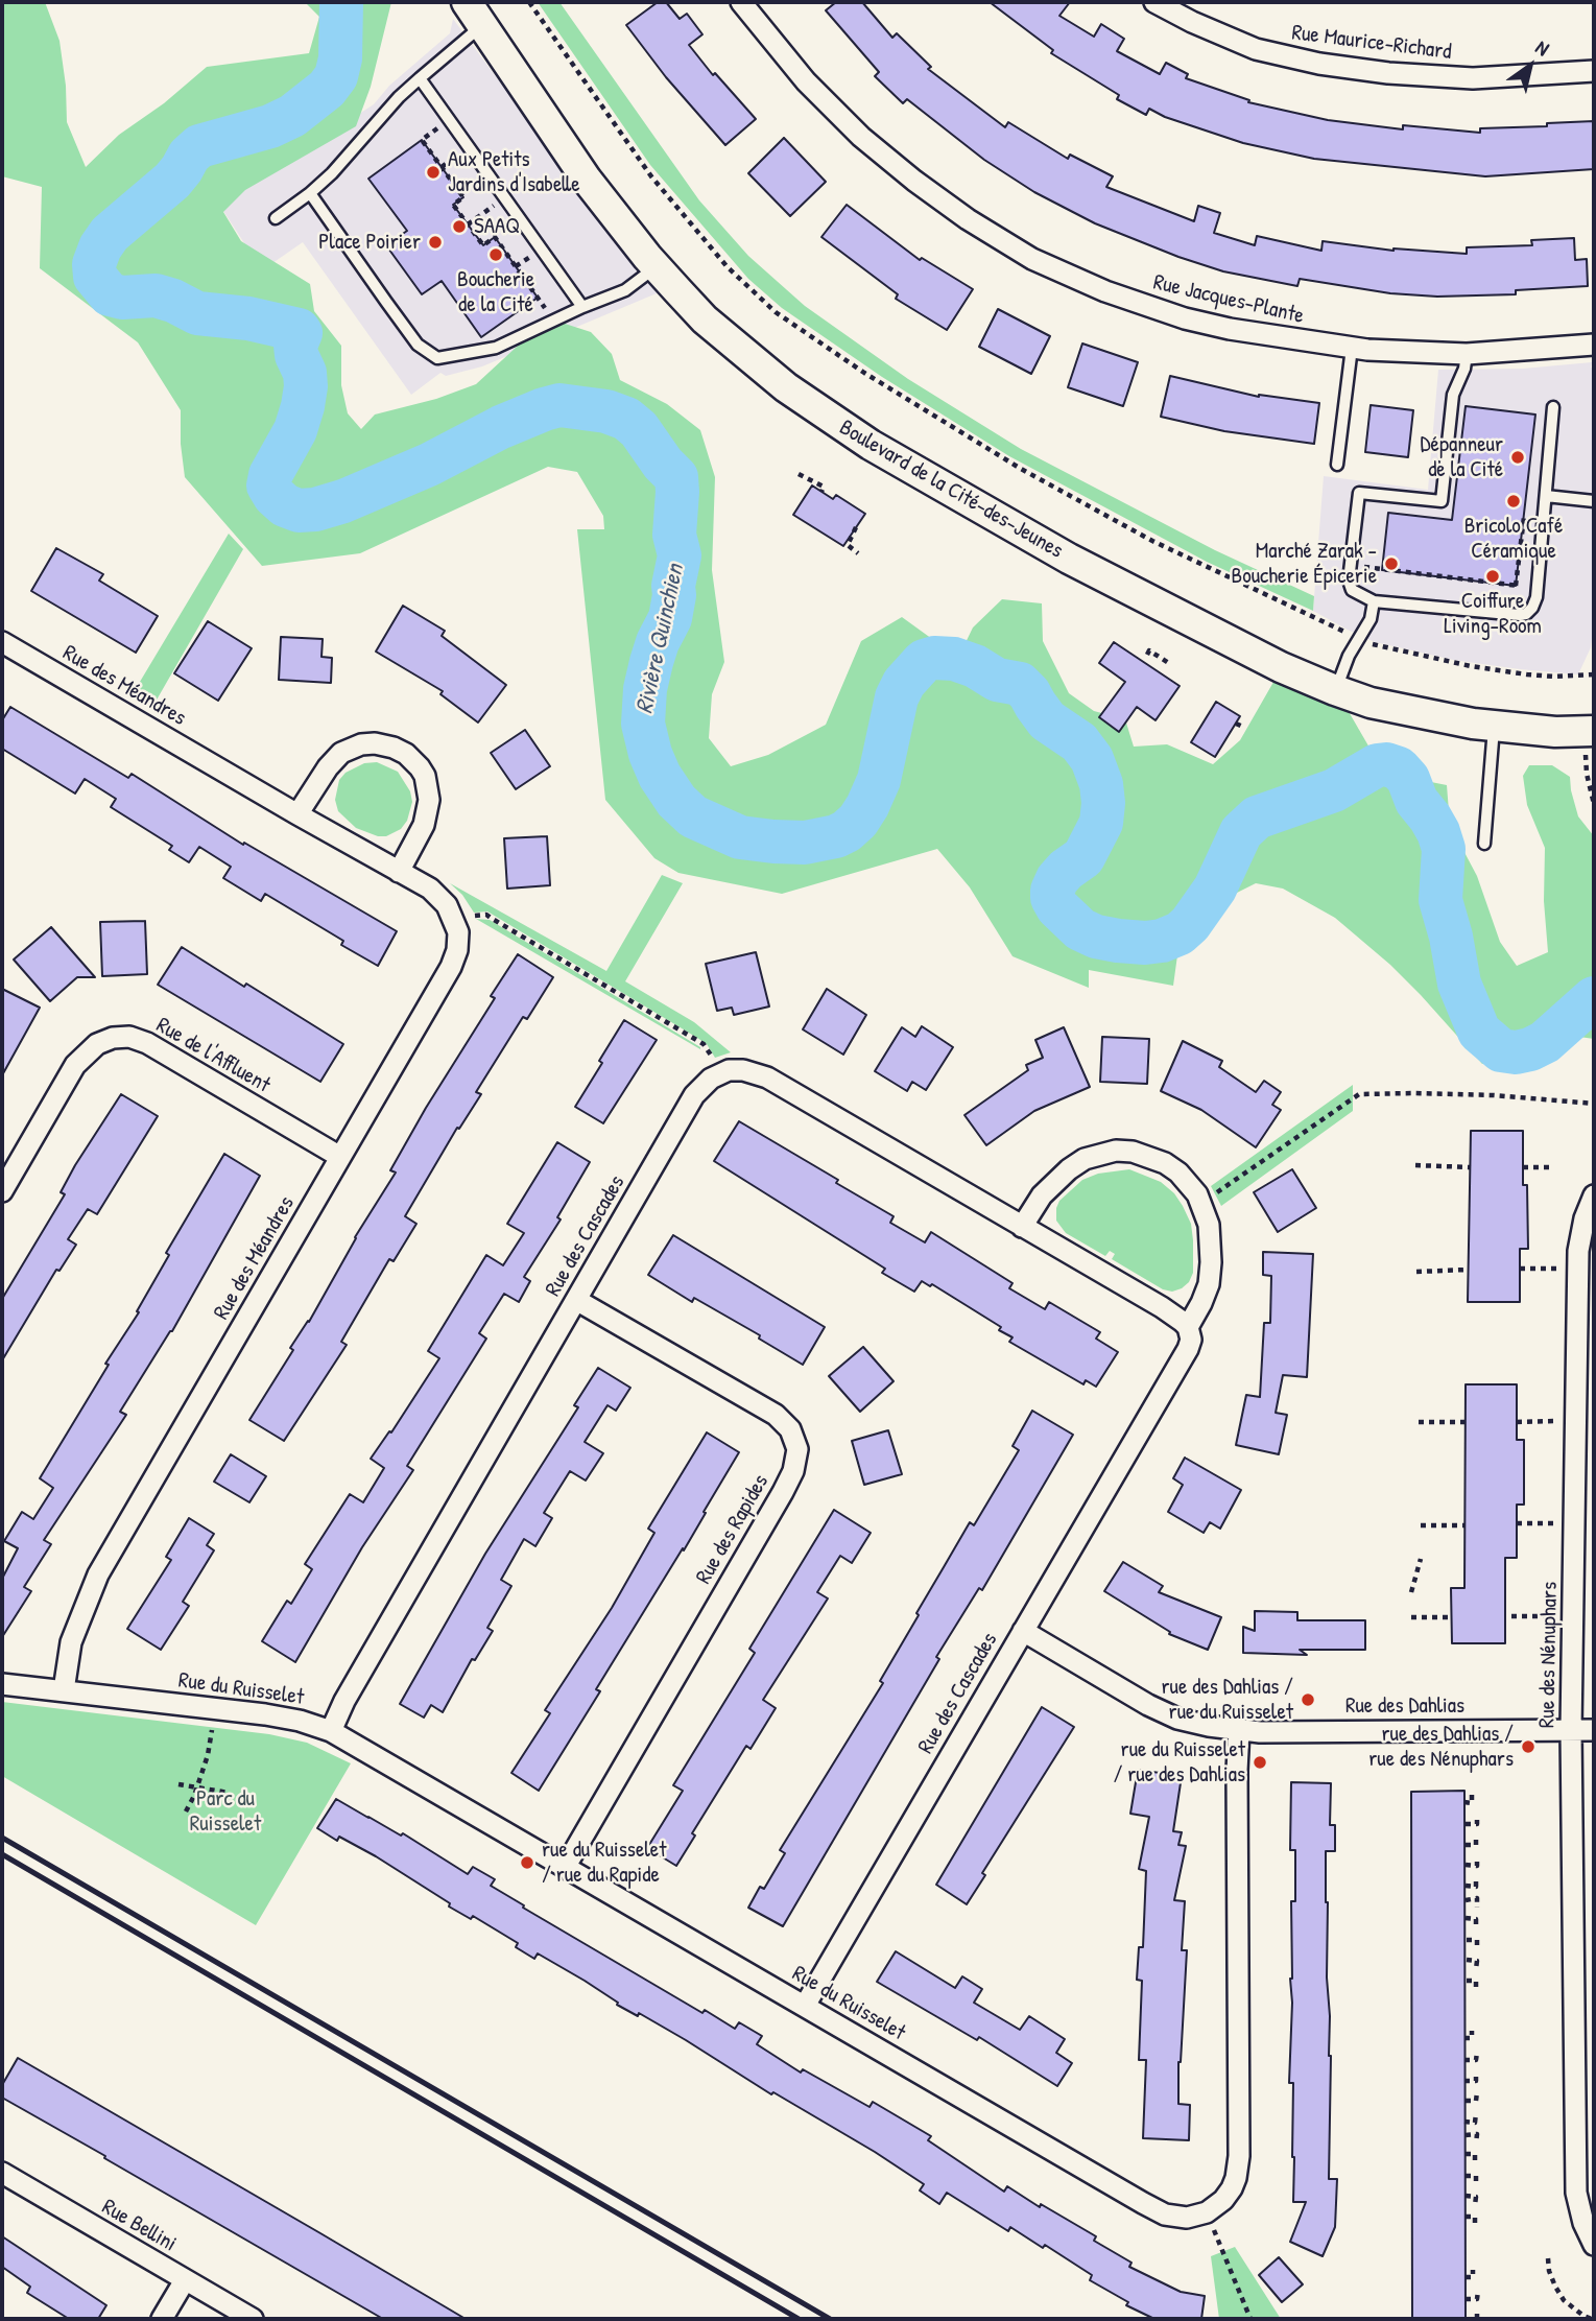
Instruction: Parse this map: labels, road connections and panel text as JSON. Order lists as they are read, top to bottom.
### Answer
{
  "streets": {
    "main road": ["Boulevard de la Cité-des-Jeunes"],
    "street": [
      "Rue Maurice-Richard",
      "Rue Jacques-Plante",
      "Rue des Méandres",
      "Rue de l'Affluent",
      "Rue des Cascades",
      "Rue des Rapides",
      "Rue des Nénuphars",
      "Rue du Ruisselet",
      "Rue des Dahlias",
      "Rue Bellini"
    ]
  },
  "crossings": [
    ["Rue des Méandres", "Rue de l'Affluent"],
    ["Rue des Méandres", "Rue du Ruisselet"],
    ["Rue des Cascades", "Rue des Rapides"],
    ["Rue des Cascades", "Rue du Ruisselet"],
    ["Rue des Cascades", "Rue des Dahlias"],
    ["Rue des Rapides", "Rue du Ruisselet"],
    ["Rue des Nénuphars", "Rue des Dahlias"]
  ],
  "water": ["Rivière Quinchien"],
  "parks": ["Parc du Ruisselet"],
  "places": [
    "Aux Petits Jardins d'Isabelle",
    "SAAQ",
    "Place Poirier",
    "Boucherie de la Cité",
    "Dépanneur de la Cité",
    "Bricolo Café Céramique",
    "Marché Zarak - Boucherie Épicerie",
    "Coiffure Living-Room",
    "rue des Dahlias / rue du Ruisselet",
    "rue des Dahlias / rue des Nénuphars",
    "rue du Ruisselet / rue des Dahlias",
    "rue du Ruisselet / rue du Rapide"
  ],
  "north": "top right"
}
